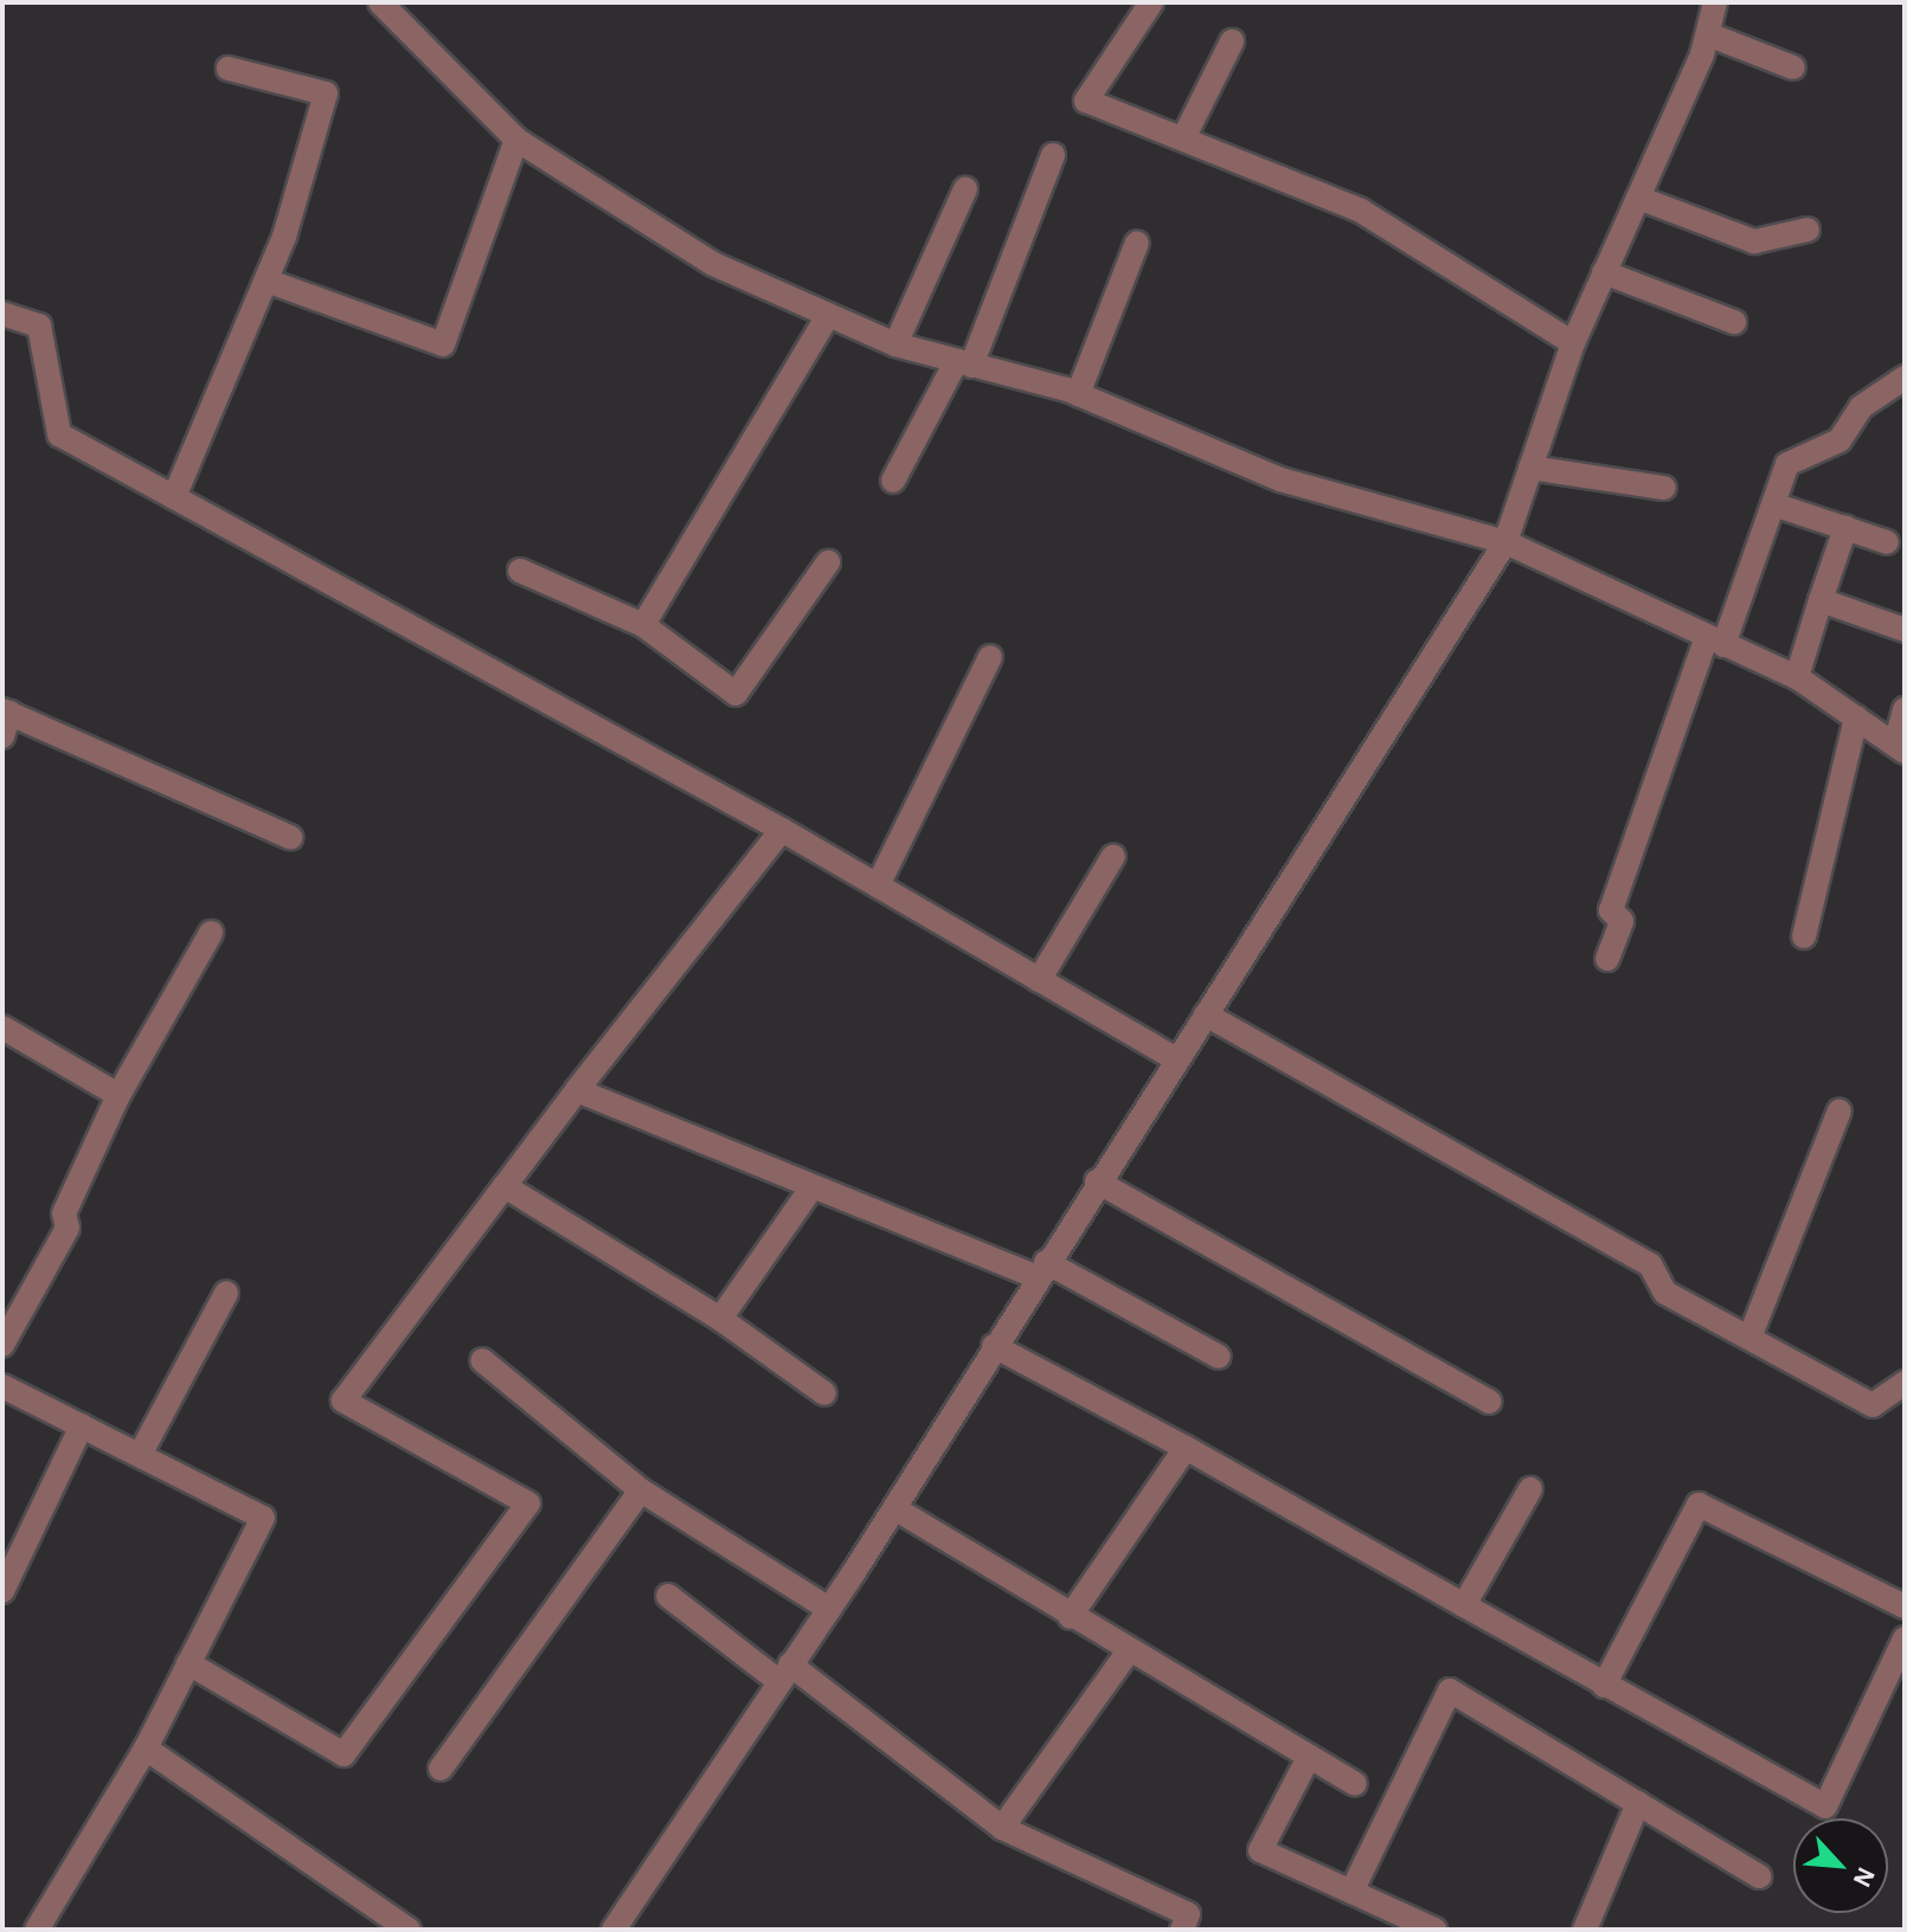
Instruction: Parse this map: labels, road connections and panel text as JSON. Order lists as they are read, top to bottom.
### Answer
{
  "north": "bottom right"
}
